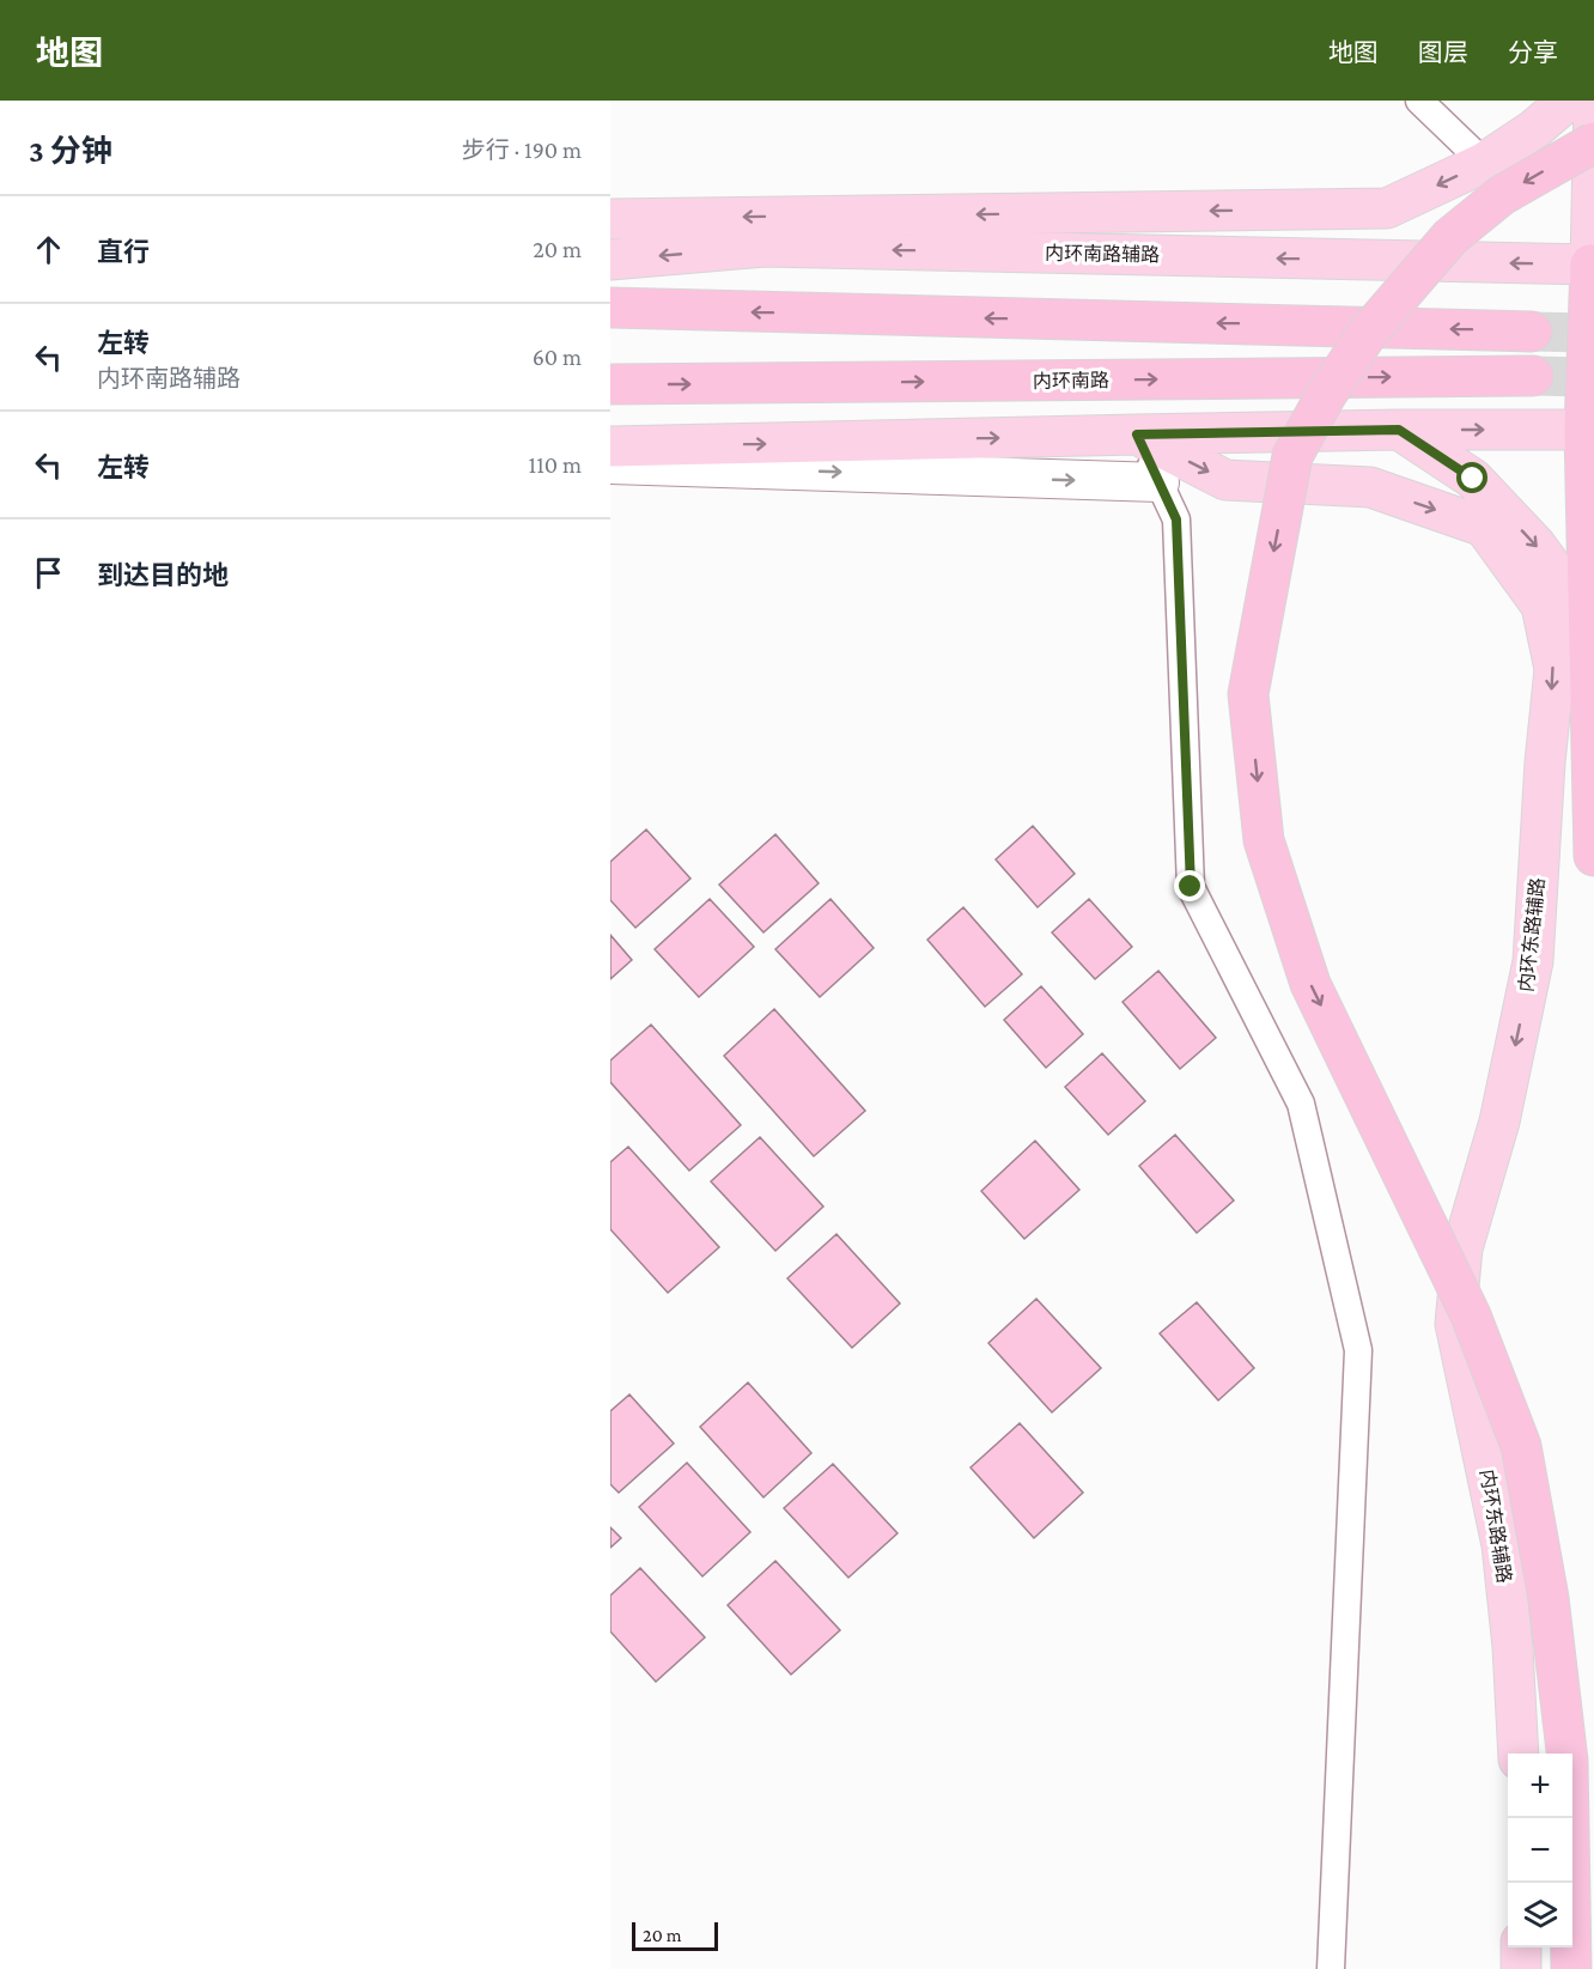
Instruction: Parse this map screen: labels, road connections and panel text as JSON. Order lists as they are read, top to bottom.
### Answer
{
  "streets": {
    "highway": ["内环南路"],
    "main road": ["内环南路辅路", "内环东路辅路"]
  },
  "one_way": ["内环东路辅路"],
  "scale_bar": "20 m",
  "page": {
    "header": "地图",
    "nav": ["地图", "图层", "分享"],
    "heading": ["3 分钟", "步行 · 190 m"],
    "list": [
      ["直行", "20 m"],
      ["左转", "内环南路辅路", "60 m"],
      ["左转", "110 m"],
      "到达目的地"
    ],
    "map_buttons": ["+", "−"],
    "scale": "20 m"
  }
}
